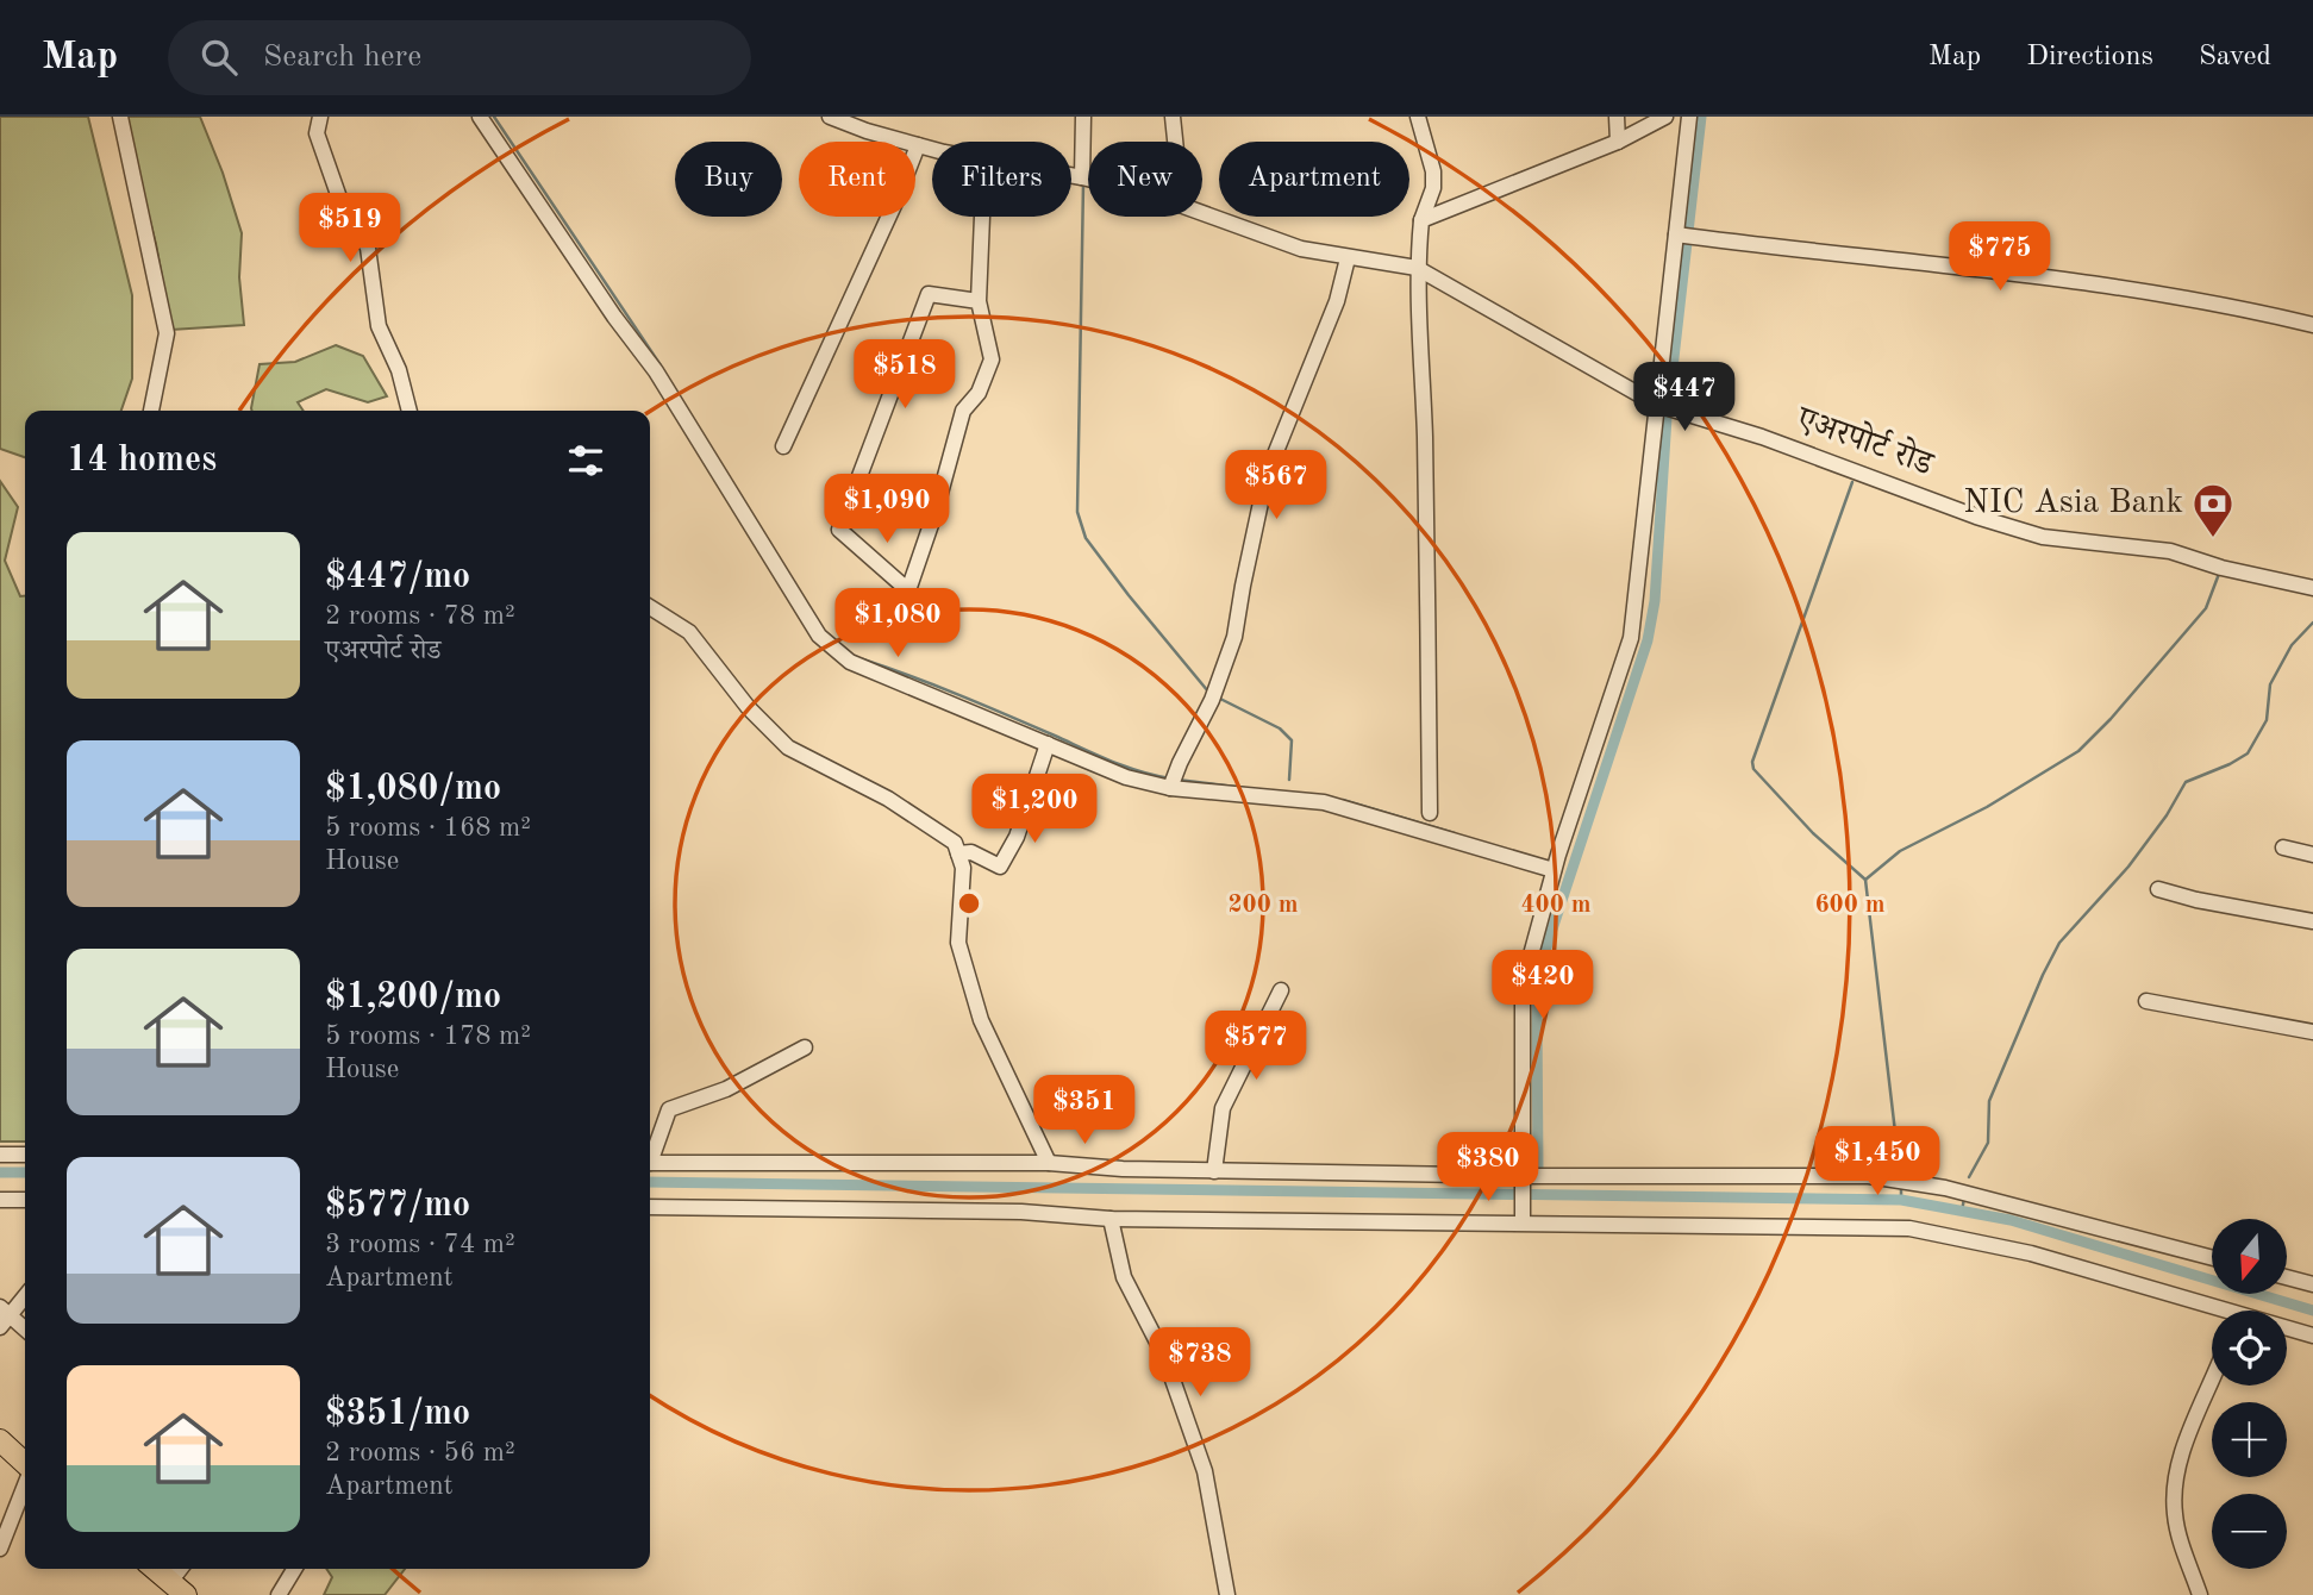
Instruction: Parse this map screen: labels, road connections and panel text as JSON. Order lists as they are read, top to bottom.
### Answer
{
  "streets": {
    "street": ["एअरपोर्ट रोड"]
  },
  "places": {
    "bank": ["NIC Asia Bank"]
  },
  "north": "bottom",
  "page": {
    "header": "Map",
    "search": "Search here",
    "nav": ["Map", "Directions", "Saved"],
    "chip": [
      "Buy",
      "Rent",
      "Filters",
      "New",
      "Apartment"
    ],
    "price": [
      "$519",
      "$775",
      "$518",
      "$447",
      "$567",
      "$1,090",
      "$1,080",
      "$1,200",
      "$420",
      "$577",
      "$351",
      "$1,450",
      "$380",
      "$738"
    ],
    "heading": "14 homes",
    "list": [
      {
        "name": "$447/mo",
        "note": "2 rooms · 78 m² · एअरपोर्ट रोड"
      },
      {
        "name": "$1,080/mo",
        "note": "5 rooms · 168 m² · House"
      },
      {
        "name": "$1,200/mo",
        "note": "5 rooms · 178 m² · House"
      },
      {
        "name": "$577/mo",
        "note": "3 rooms · 74 m² · Apartment"
      },
      {
        "name": "$351/mo",
        "note": "2 rooms · 56 m² · Apartment"
      }
    ],
    "map_buttons": ["+", "−"]
  },
  "rings": ["200 m", "400 m", "600 m"]
}
